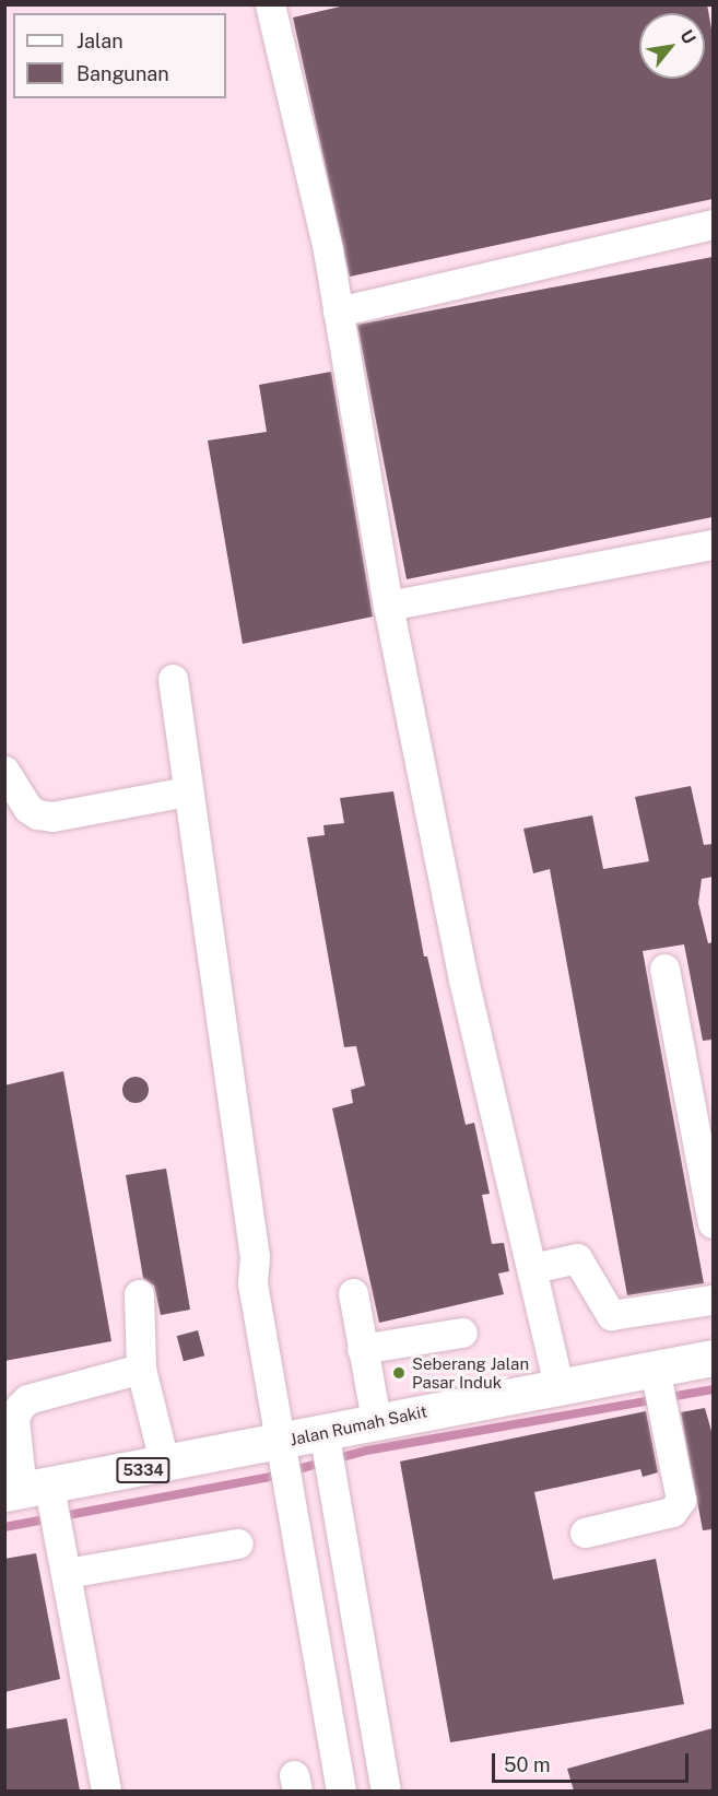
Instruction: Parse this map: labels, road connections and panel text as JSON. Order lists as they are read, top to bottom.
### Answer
{
  "streets": {
    "main road": ["Jalan Rumah Sakit", "5334"]
  },
  "places": ["Seberang Jalan Pasar Induk"],
  "legend": ["Jalan", "Bangunan"],
  "scale_bar": "50 m",
  "north": "top right"
}
